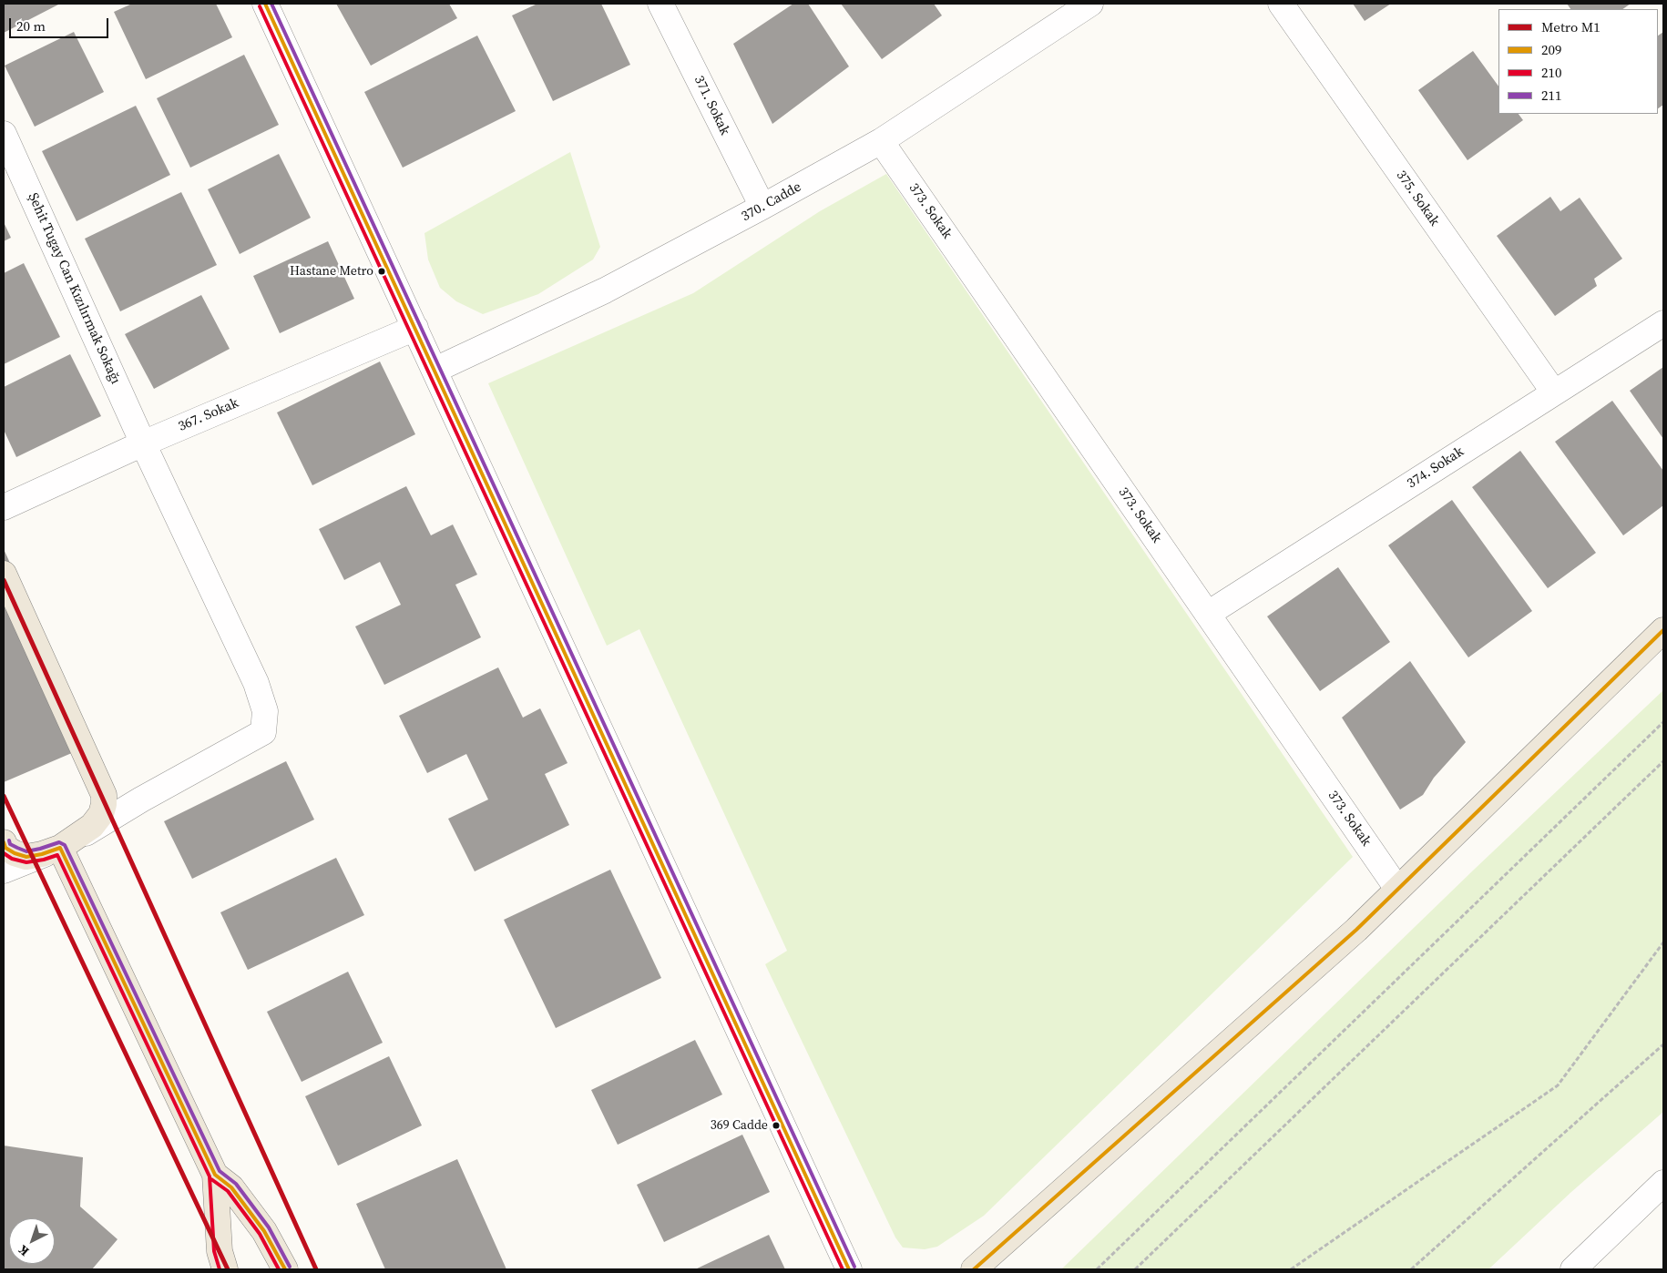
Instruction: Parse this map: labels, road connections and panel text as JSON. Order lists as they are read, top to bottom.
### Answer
{
  "streets": {
    "street": [
      "371. Sokak",
      "375. Sokak",
      "370. Cadde",
      "373. Sokak",
      "Şehit Tugay Can Kızılırmak Sokağı",
      "367. Sokak",
      "374. Sokak"
    ]
  },
  "crossings": [
    ["371. Sokak", "370. Cadde"],
    ["375. Sokak", "374. Sokak"],
    ["370. Cadde", "373. Sokak"],
    ["373. Sokak", "374. Sokak"],
    ["Şehit Tugay Can Kızılırmak Sokağı", "367. Sokak"]
  ],
  "places": ["Hastane Metro", "369 Cadde"],
  "lines": [
    "transit line 209",
    "transit line 211",
    "transit line 210",
    "metro line M1"
  ],
  "legend": [
    "Metro M1",
    "209",
    "210",
    "211"
  ],
  "scale_bar": "20 m",
  "north": "bottom left"
}
